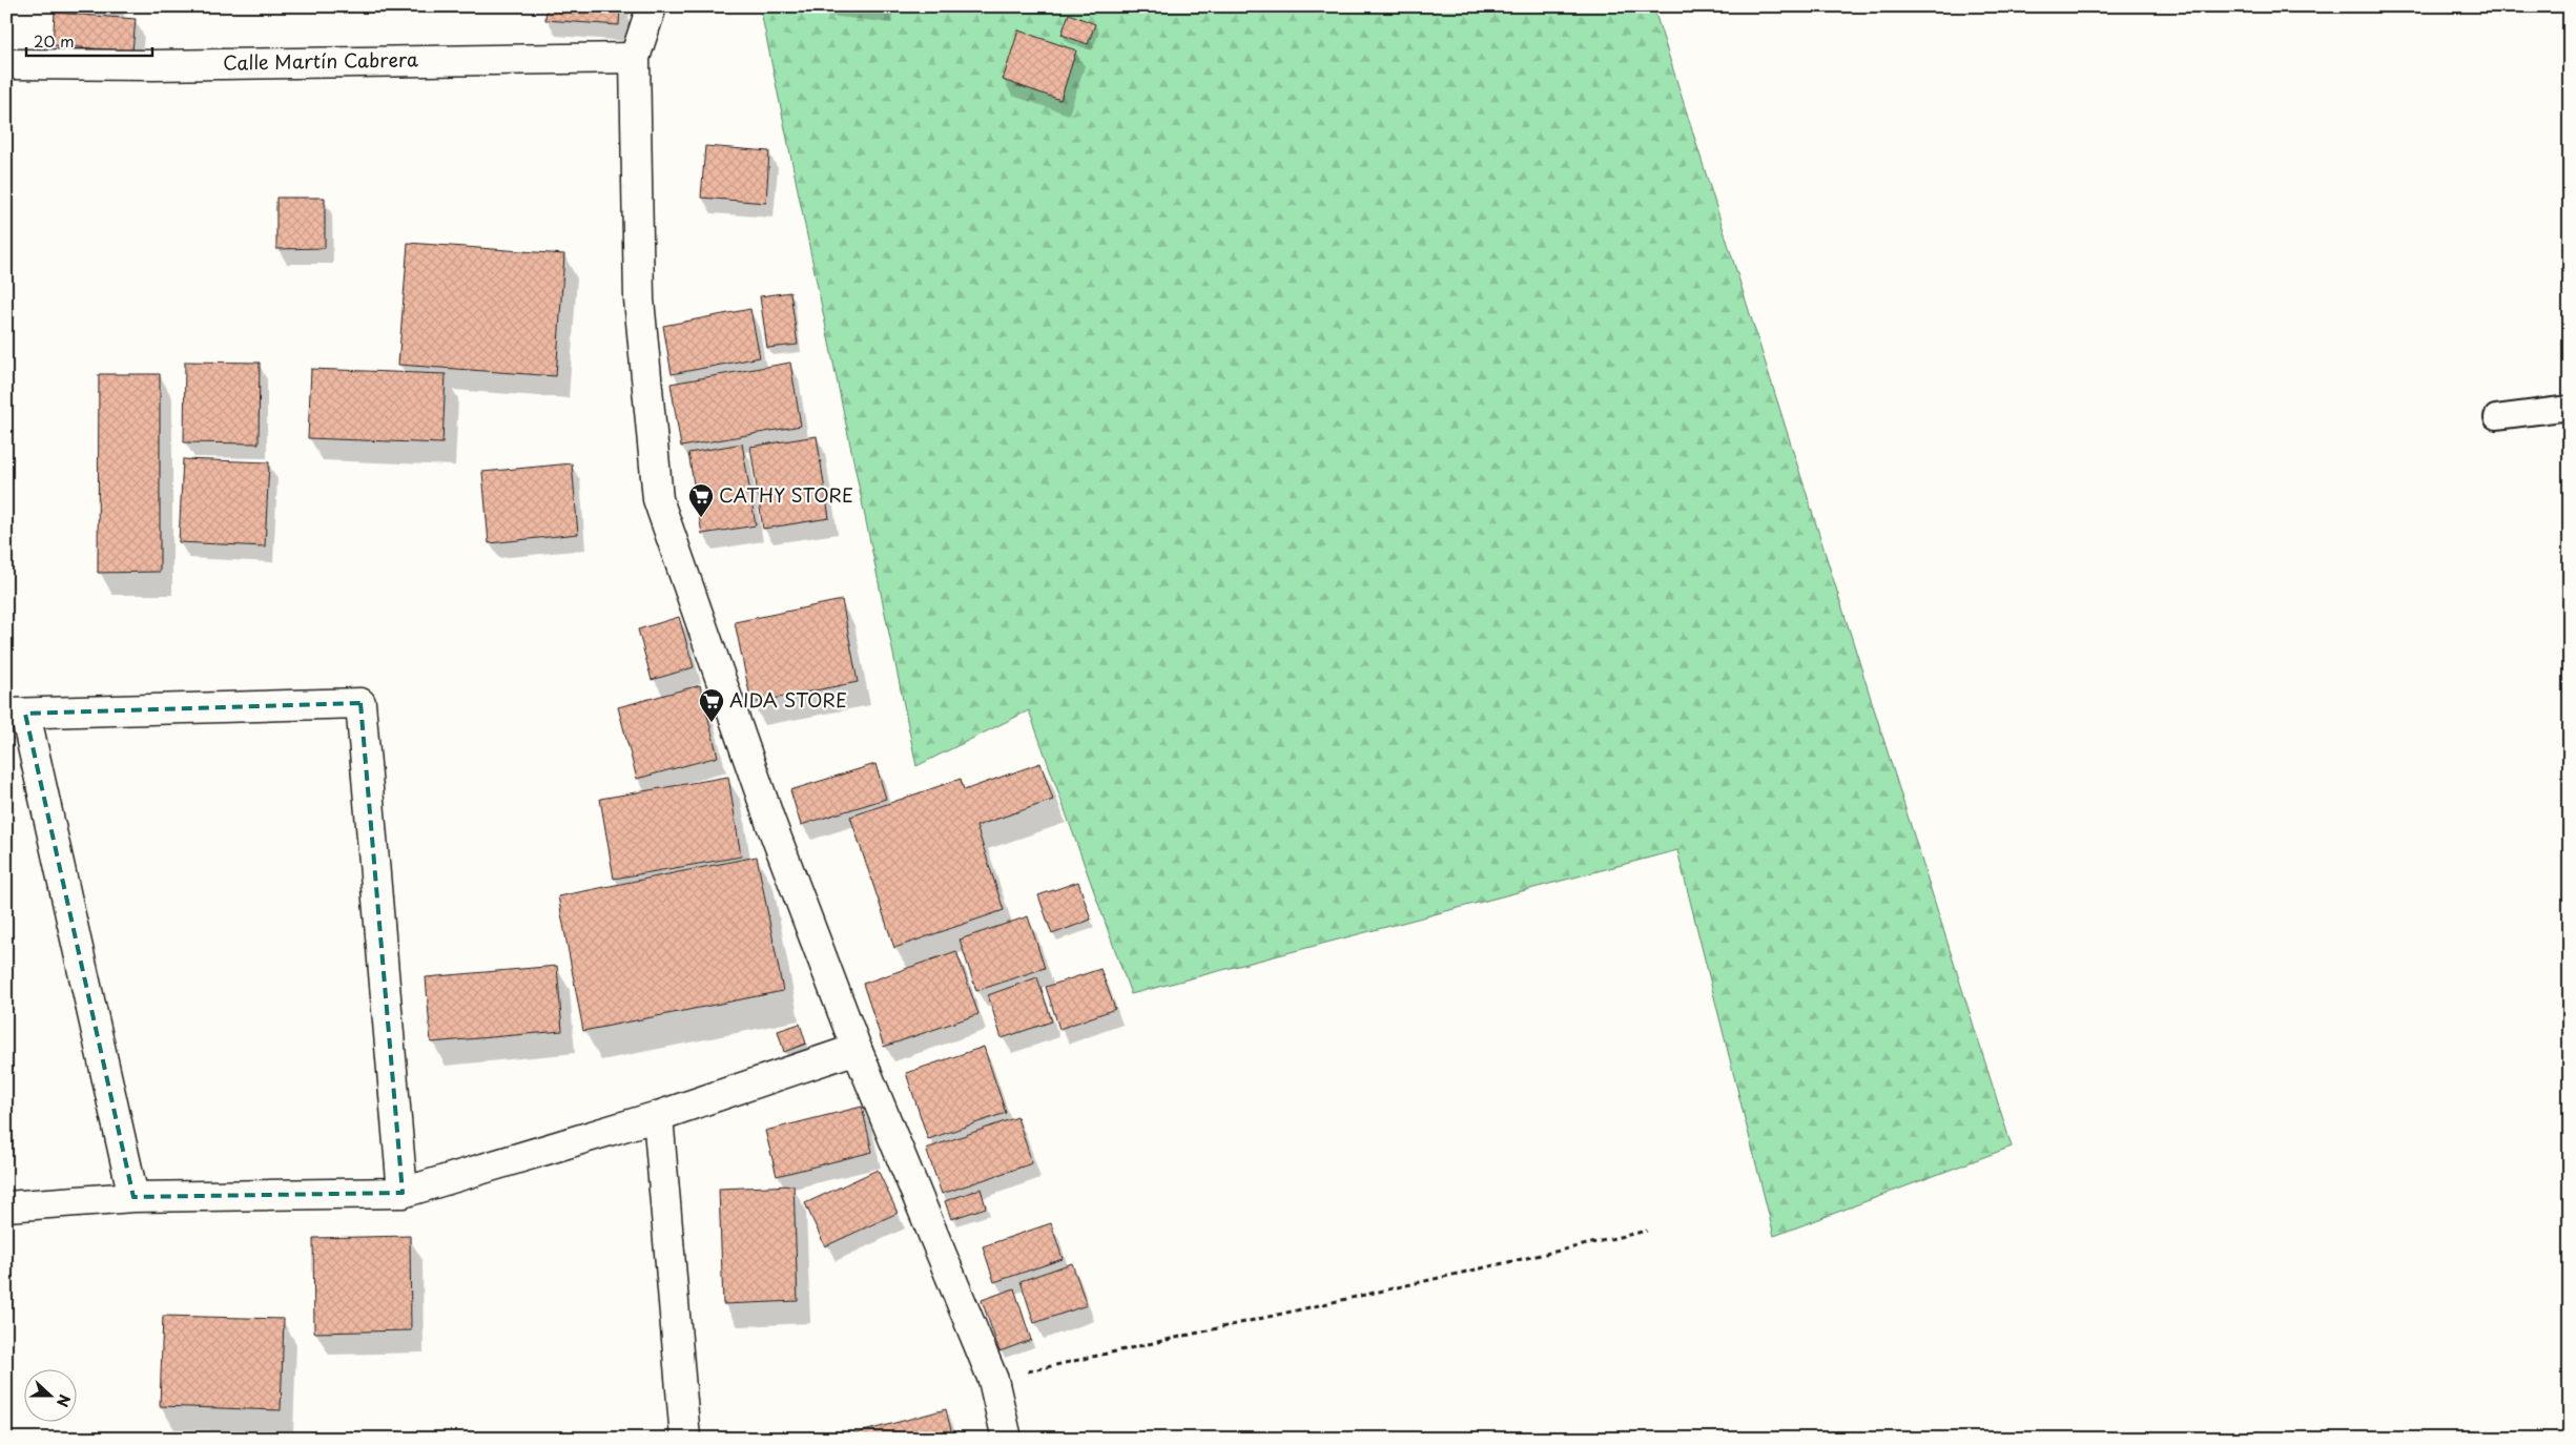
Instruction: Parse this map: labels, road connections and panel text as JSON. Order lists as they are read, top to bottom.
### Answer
{
  "streets": {
    "street": ["Calle Martín Cabrera"]
  },
  "places": {
    "supermarket": ["CATHY STORE", "AIDA STORE"]
  },
  "scale_bar": "20 m",
  "north": "right"
}
